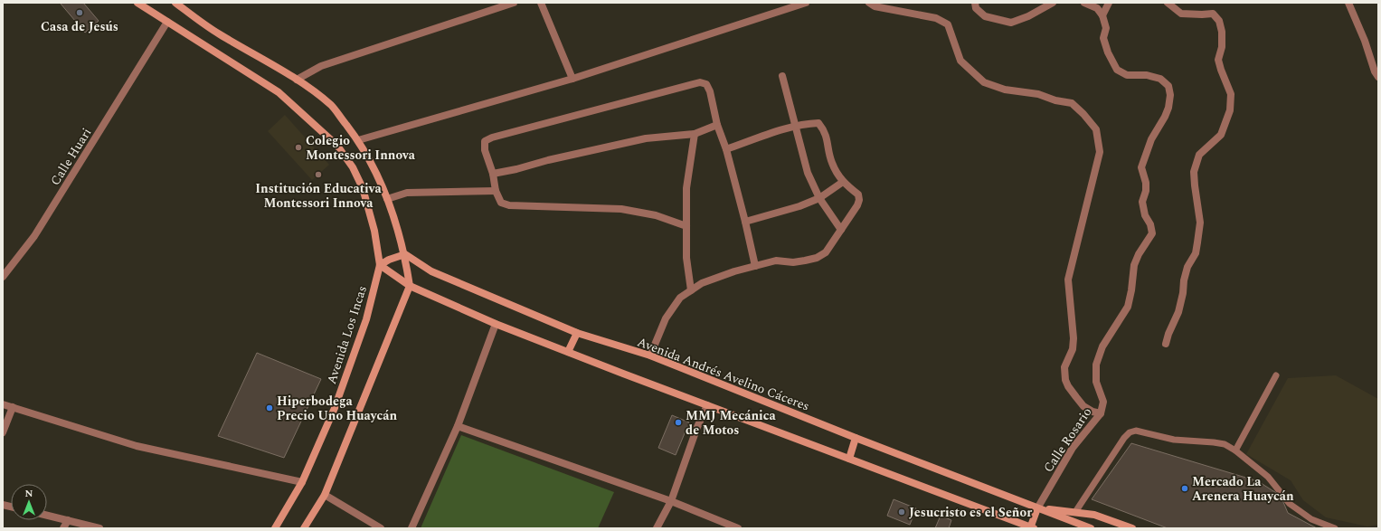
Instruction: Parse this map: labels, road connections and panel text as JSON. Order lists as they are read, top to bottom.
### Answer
{
  "streets": {
    "main road": ["Avenida Los Incas", "Avenida Andrés Avelino Cáceres"],
    "street": ["Calle Huari", "Calle Rosario"]
  },
  "crossings": [
    ["Avenida Andrés Avelino Cáceres", "Calle Rosario"]
  ],
  "places": [
    "Casa de Jesús",
    "Colegio Montessori Innova",
    "Institución Educativa Montessori Innova",
    "Hiperbodega Precio Uno Huaycán",
    "MMJ Mecánica de Motos",
    "Mercado La Arenera Huaycán",
    "Jesucristo es el Señor"
  ],
  "north": "top"
}
